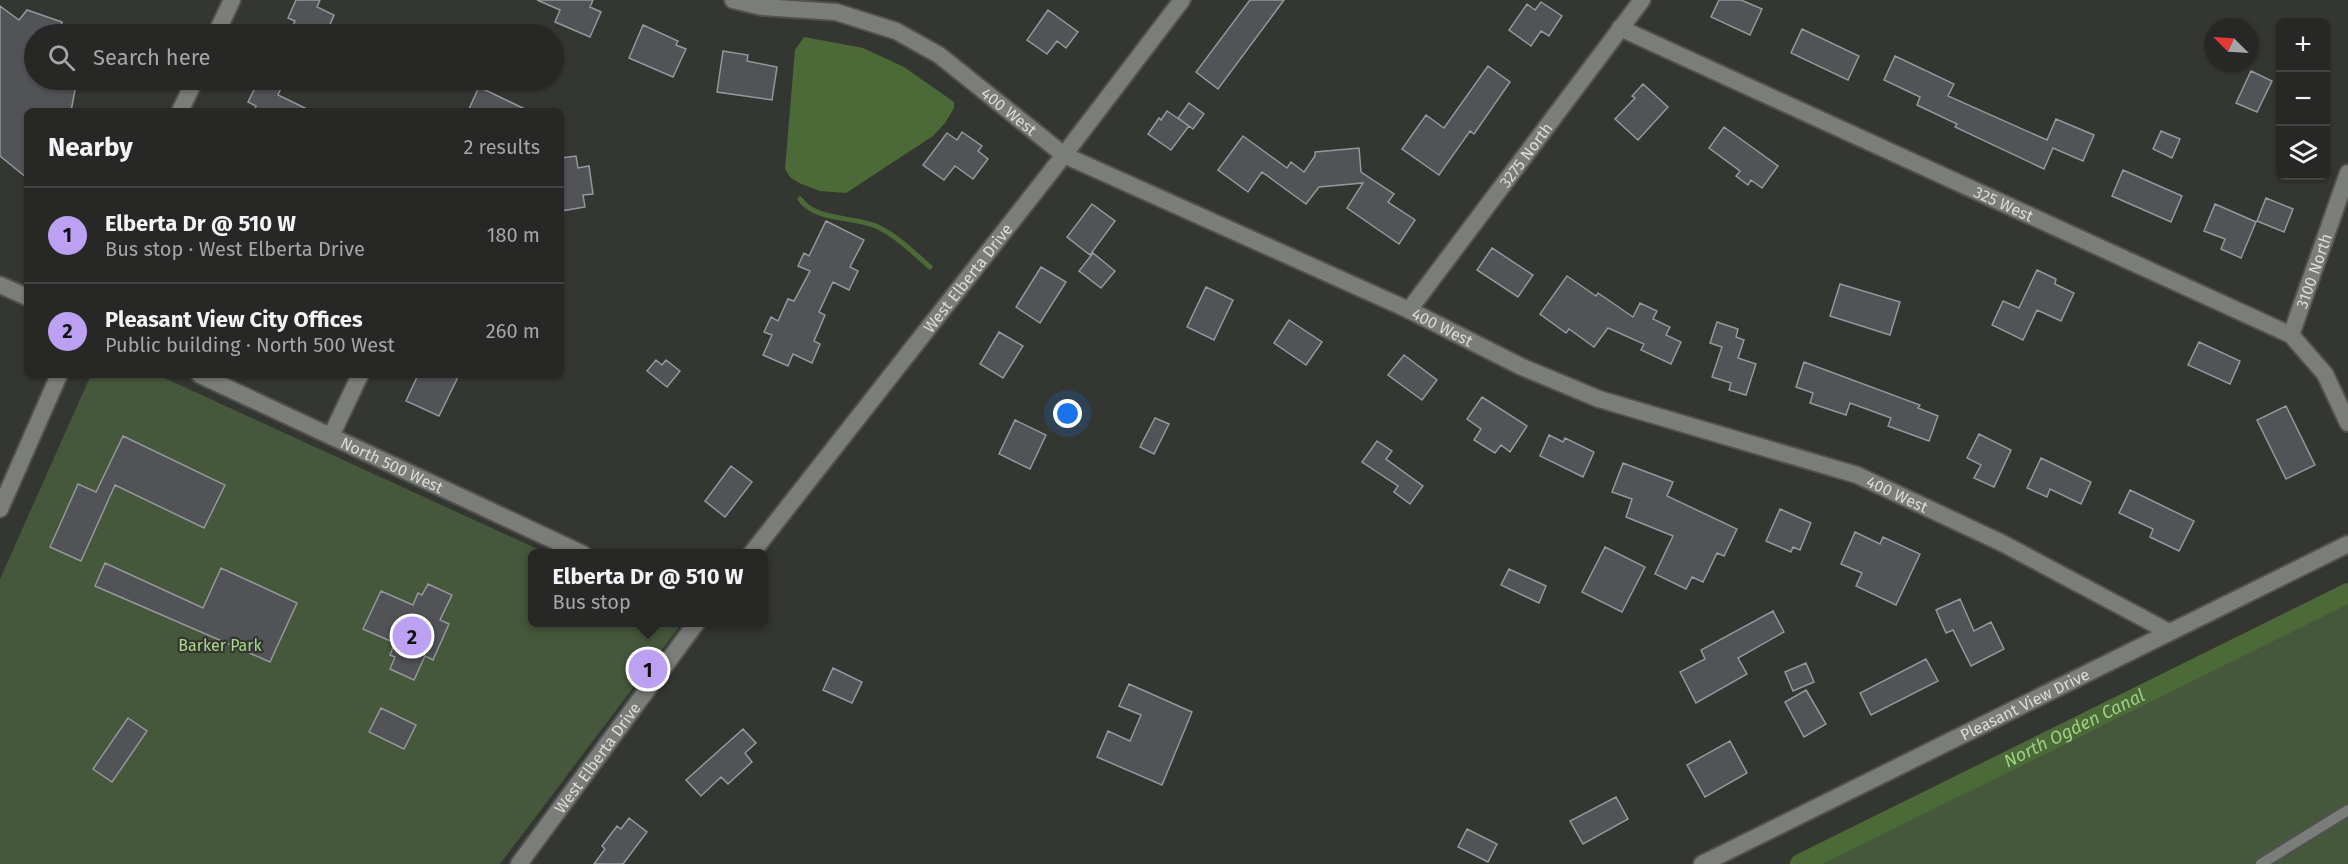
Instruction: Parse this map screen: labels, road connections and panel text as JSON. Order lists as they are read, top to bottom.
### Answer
{
  "streets": {
    "street": [
      "400 West",
      "3275 North",
      "325 West",
      "3100 North",
      "West Elberta Drive",
      "North 500 West",
      "Pleasant View Drive"
    ]
  },
  "crossings": [
    ["400 West", "3275 North"],
    ["400 West", "West Elberta Drive"],
    ["400 West", "Pleasant View Drive"],
    ["3275 North", "325 West"],
    ["325 West", "3100 North"]
  ],
  "water": ["North Ogden Canal"],
  "parks": ["Barker Park"],
  "north": "top left",
  "page": {
    "map_buttons": ["+", "−"],
    "search": "Search here",
    "heading": ["Nearby", "2 results"],
    "list": [
      {
        "mark": "1",
        "name": "Elberta Dr @ 510 W",
        "note": "Bus stop · West Elberta Drive",
        "value": "180 m"
      },
      {
        "mark": "2",
        "name": "Pleasant View City Offices",
        "note": "Public building · North 500 West",
        "value": "260 m"
      }
    ],
    "popup": ["Elberta Dr @ 510 W", "Bus stop"],
    "pins": ["2", "1"]
  }
}
